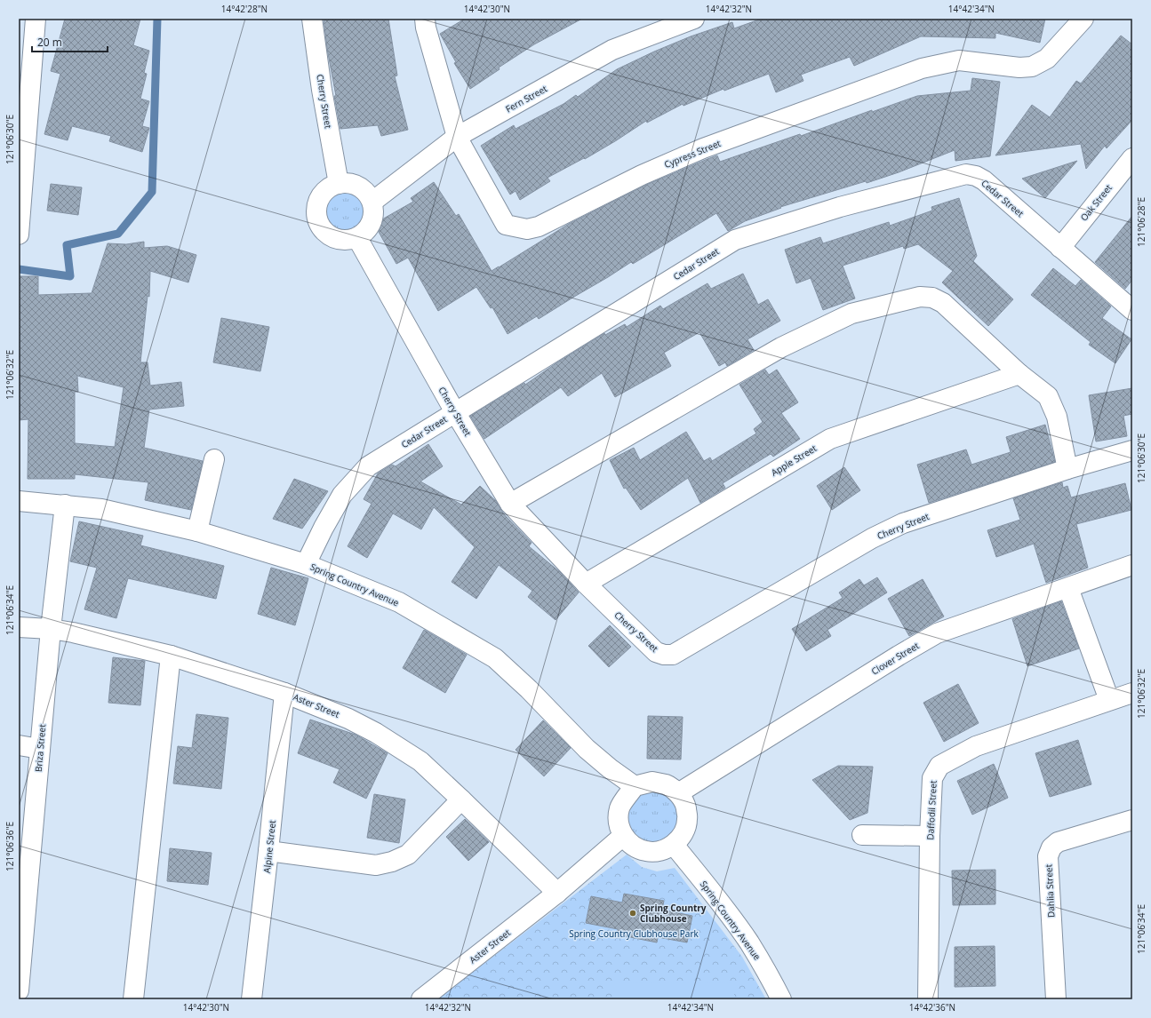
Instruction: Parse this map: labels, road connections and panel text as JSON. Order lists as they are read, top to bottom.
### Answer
{
  "streets": {
    "street": [
      "Fern Street",
      "Cherry Street",
      "Cypress Street",
      "Cedar Street",
      "Oak Street",
      "Apple Street",
      "Spring Country Avenue",
      "Clover Street",
      "Aster Street",
      "Briza Street",
      "Daffodil Street",
      "Alpine Street",
      "Dahlia Street"
    ]
  },
  "crossings": [
    ["Fern Street", "Cherry Street"],
    ["Fern Street", "Cypress Street"],
    ["Cherry Street", "Cedar Street"],
    ["Cherry Street", "Apple Street"],
    ["Cedar Street", "Oak Street"],
    ["Cedar Street", "Spring Country Avenue"],
    ["Spring Country Avenue", "Clover Street"],
    ["Spring Country Avenue", "Aster Street"],
    ["Spring Country Avenue", "Briza Street"],
    ["Clover Street", "Aster Street"],
    ["Aster Street", "Briza Street"],
    ["Aster Street", "Alpine Street"]
  ],
  "parks": ["Spring Country Clubhouse Park"],
  "places": ["Spring Country Clubhouse"],
  "scale_bar": "20 m",
  "coordinates": [
    "14°42'28\"N",
    "14°42'30\"N",
    "14°42'32\"N",
    "14°42'34\"N",
    "121°06'30\"E",
    "121°06'28\"E",
    "121°06'32\"E",
    "121°06'34\"E",
    "121°06'36\"E",
    "14°42'36\"N"
  ]
}
